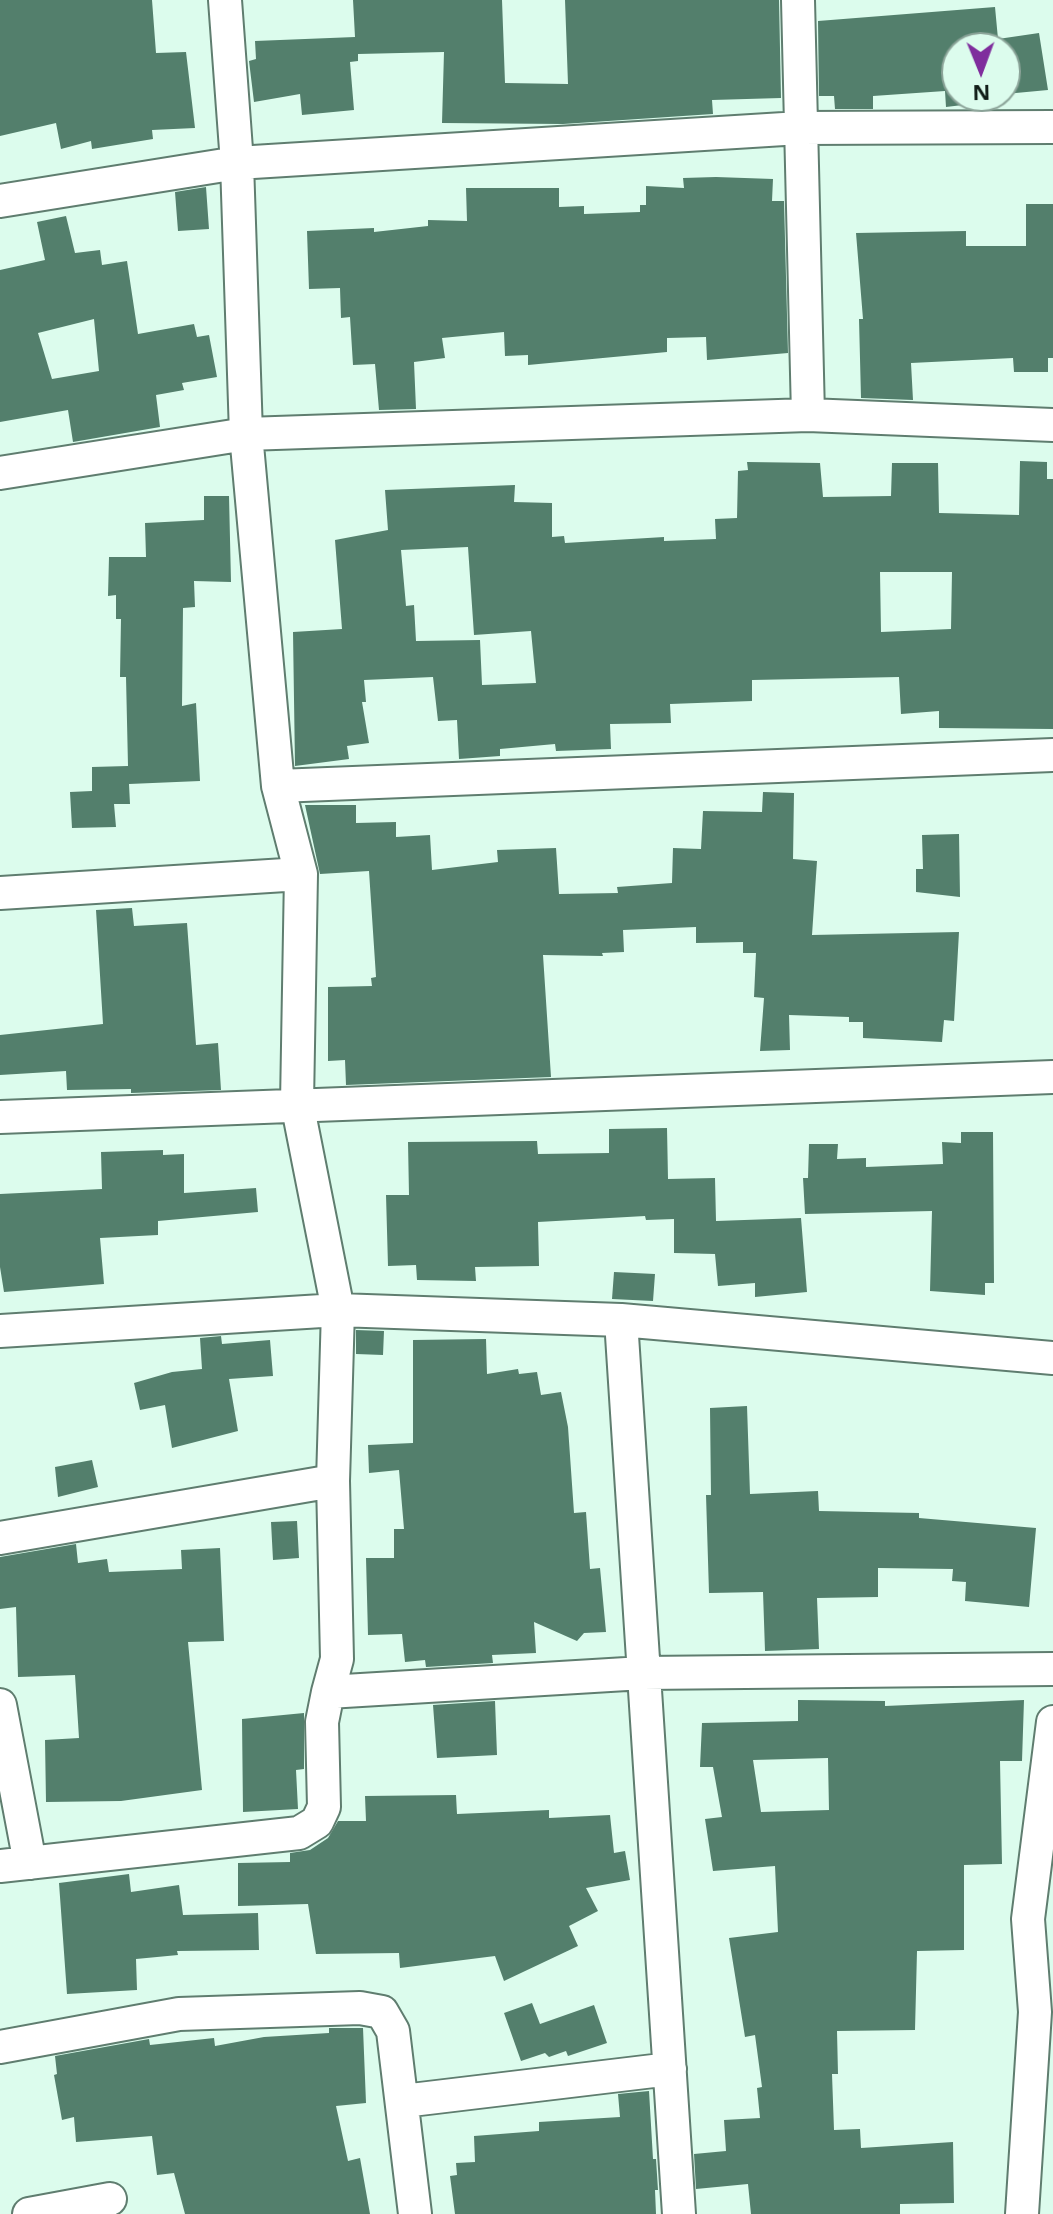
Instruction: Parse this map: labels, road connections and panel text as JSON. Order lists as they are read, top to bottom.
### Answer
{
  "north": "bottom"
}
